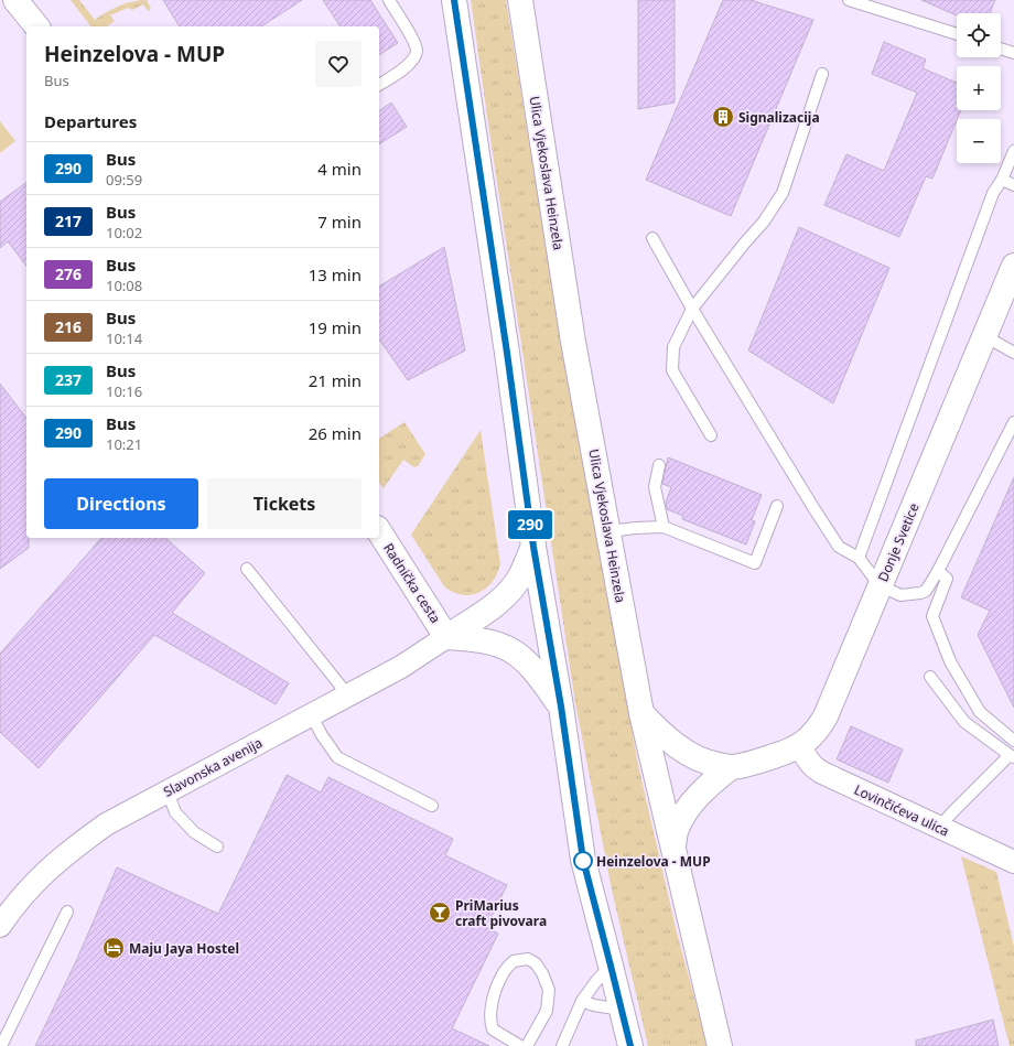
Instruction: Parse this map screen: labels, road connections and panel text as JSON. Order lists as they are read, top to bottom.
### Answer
{
  "streets": {
    "main road": ["Ulica Vjekoslava Heinzela", "Donje Svetice", "Radnička cesta"],
    "street": ["Slavonska avenija", "Lovinčićeva ulica"]
  },
  "crossings": [
    ["Donje Svetice", "Lovinčićeva ulica"],
    ["Radnička cesta", "Slavonska avenija"]
  ],
  "places": {
    "building": ["Signalizacija"],
    "other": ["Heinzelova - MUP"],
    "bar": ["PriMarius craft pivovara"],
    "hotel": ["Maju Jaya Hostel"]
  },
  "lines": ["bus line 290"],
  "page": {
    "on_map": "290",
    "map_buttons": ["+", "−"],
    "heading": [
      ["Heinzelova - MUP", "Bus"],
      "Departures"
    ],
    "list": [
      {
        "mark": "290",
        "name": "Bus",
        "note": "09:59",
        "value": "4 min"
      },
      {
        "mark": "217",
        "name": "Bus",
        "note": "10:02",
        "value": "7 min"
      },
      {
        "mark": "276",
        "name": "Bus",
        "note": "10:08",
        "value": "13 min"
      },
      {
        "mark": "216",
        "name": "Bus",
        "note": "10:14",
        "value": "19 min"
      },
      {
        "mark": "237",
        "name": "Bus",
        "note": "10:16",
        "value": "21 min"
      },
      {
        "mark": "290",
        "name": "Bus",
        "note": "10:21",
        "value": "26 min"
      }
    ],
    "buttons": ["Directions", "Tickets"]
  }
}
